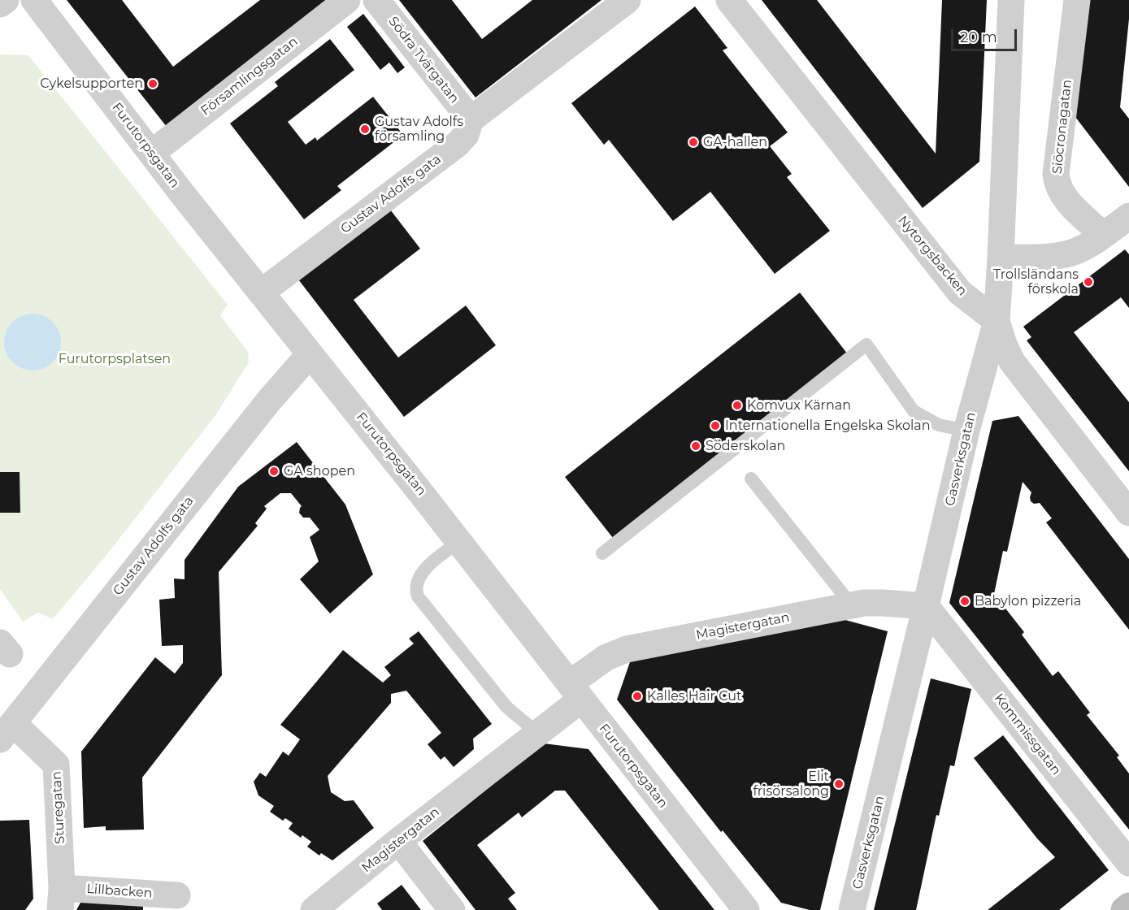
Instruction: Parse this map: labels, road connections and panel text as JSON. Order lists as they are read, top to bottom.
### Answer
{
  "streets": {
    "street": [
      "Södra Tvärgatan",
      "Församlingsgatan",
      "Siöcronagatan",
      "Furutorpsgatan",
      "Gustav Adolfs gata",
      "Nytorgsbacken",
      "Gasverksgatan",
      "Magistergatan",
      "Kommissgatan",
      "Sturegatan",
      "Lillbacken"
    ]
  },
  "crossings": [
    ["Södra Tvärgatan", "Gustav Adolfs gata"],
    ["Församlingsgatan", "Furutorpsgatan"],
    ["Furutorpsgatan", "Gustav Adolfs gata"],
    ["Furutorpsgatan", "Magistergatan"],
    ["Gustav Adolfs gata", "Sturegatan"],
    ["Nytorgsbacken", "Gasverksgatan"],
    ["Gasverksgatan", "Magistergatan"],
    ["Gasverksgatan", "Kommissgatan"],
    ["Magistergatan", "Kommissgatan"],
    ["Sturegatan", "Lillbacken"]
  ],
  "parks": ["Furutorpsplatsen"],
  "places": [
    "Cykelsupporten",
    "Gustav Adolfs församling",
    "GA-hallen",
    "Trollsländans förskola",
    "Komvux Kärnan",
    "Internationella Engelska Skolan",
    "Söderskolan",
    "GA shopen",
    "Babylon pizzeria",
    "Kalles Hair Cut",
    "Elit frisörsalong"
  ],
  "scale_bar": "20 m"
}
